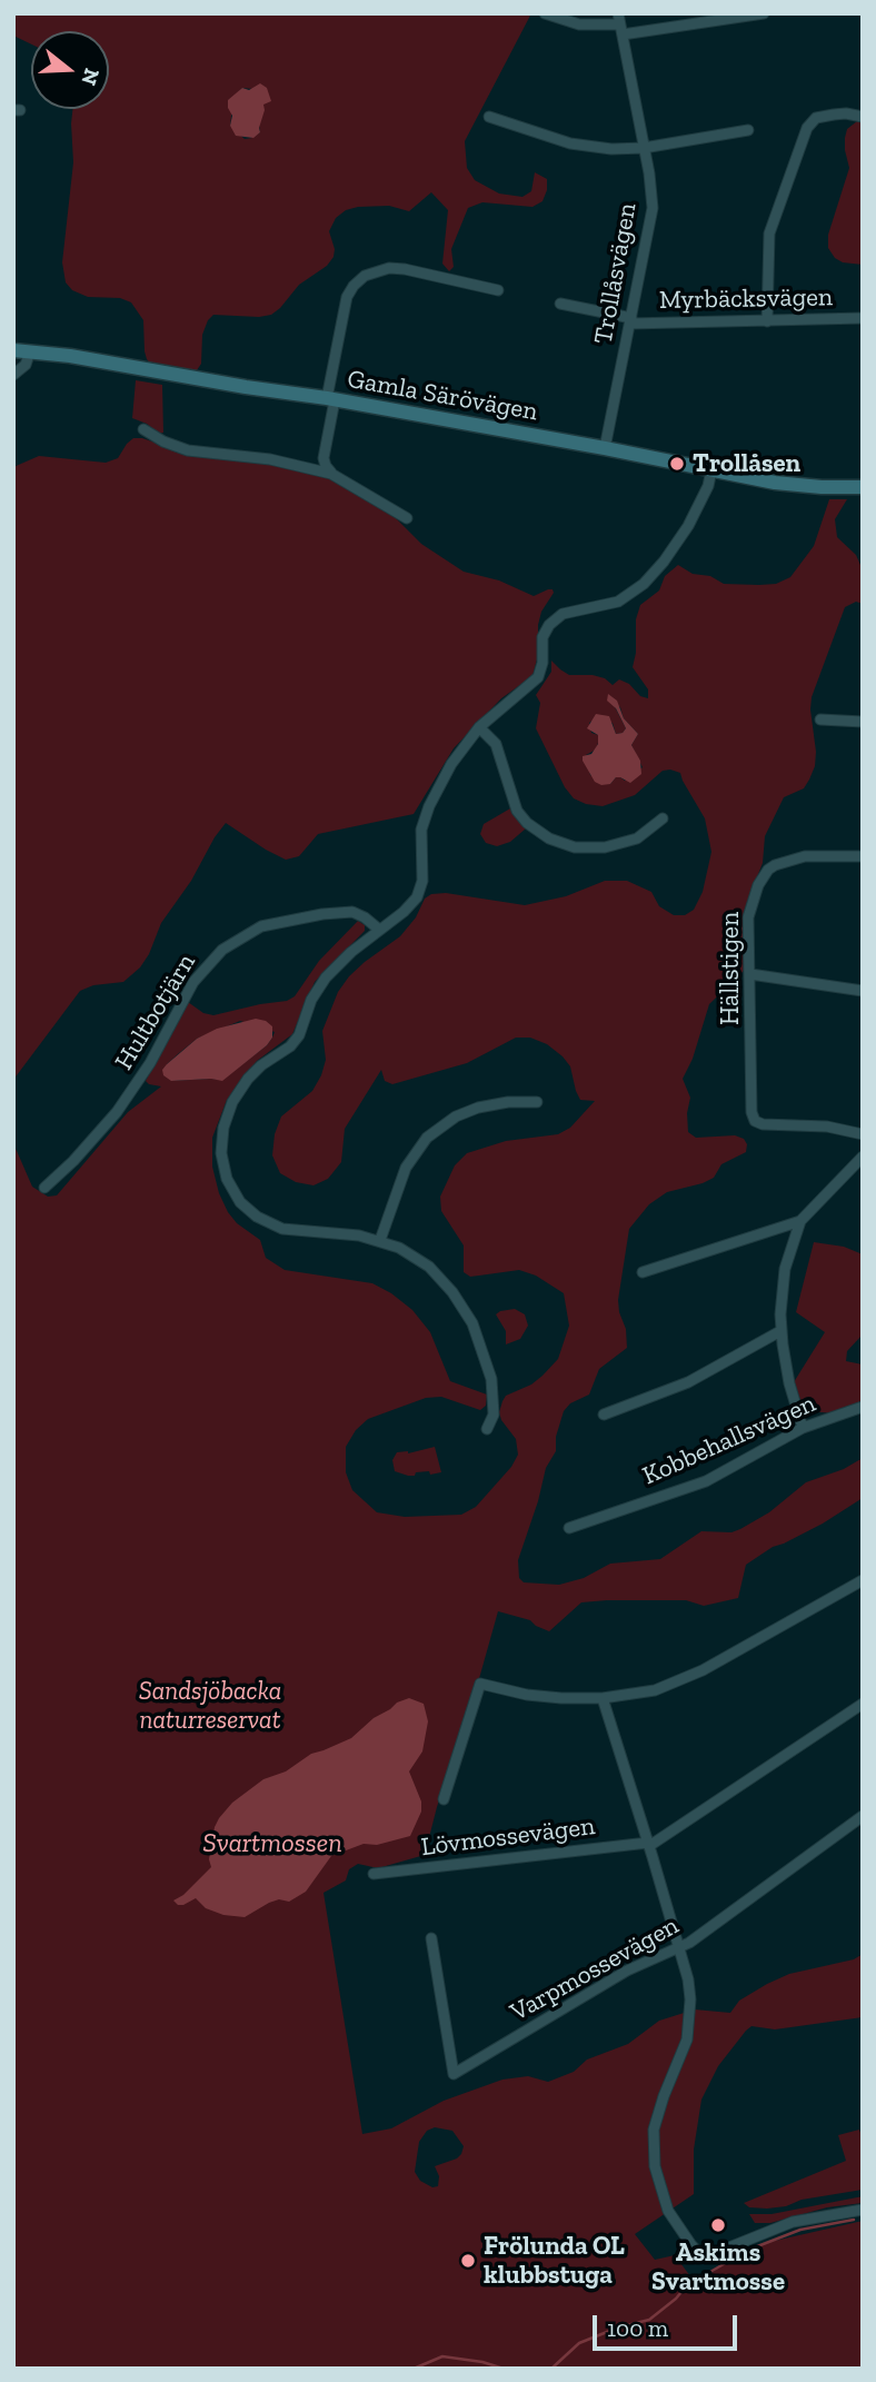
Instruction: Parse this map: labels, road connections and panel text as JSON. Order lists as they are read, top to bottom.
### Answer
{
  "streets": {
    "street": [
      "Trollåsvägen",
      "Myrbäcksvägen",
      "Gamla Särövägen",
      "Hällstigen",
      "Hultbotjärn",
      "Kobbehallsvägen",
      "Lövmossevägen",
      "Varpmossevägen"
    ]
  },
  "crossings": [
    ["Trollåsvägen", "Myrbäcksvägen"],
    ["Trollåsvägen", "Gamla Särövägen"]
  ],
  "water": ["Svartmossen"],
  "parks": ["Sandsjöbacka naturreservat"],
  "places": ["Trollåsen", "Askims Svartmosse", "Frölunda OL klubbstuga"],
  "scale_bar": "100 m",
  "north": "right"
}
